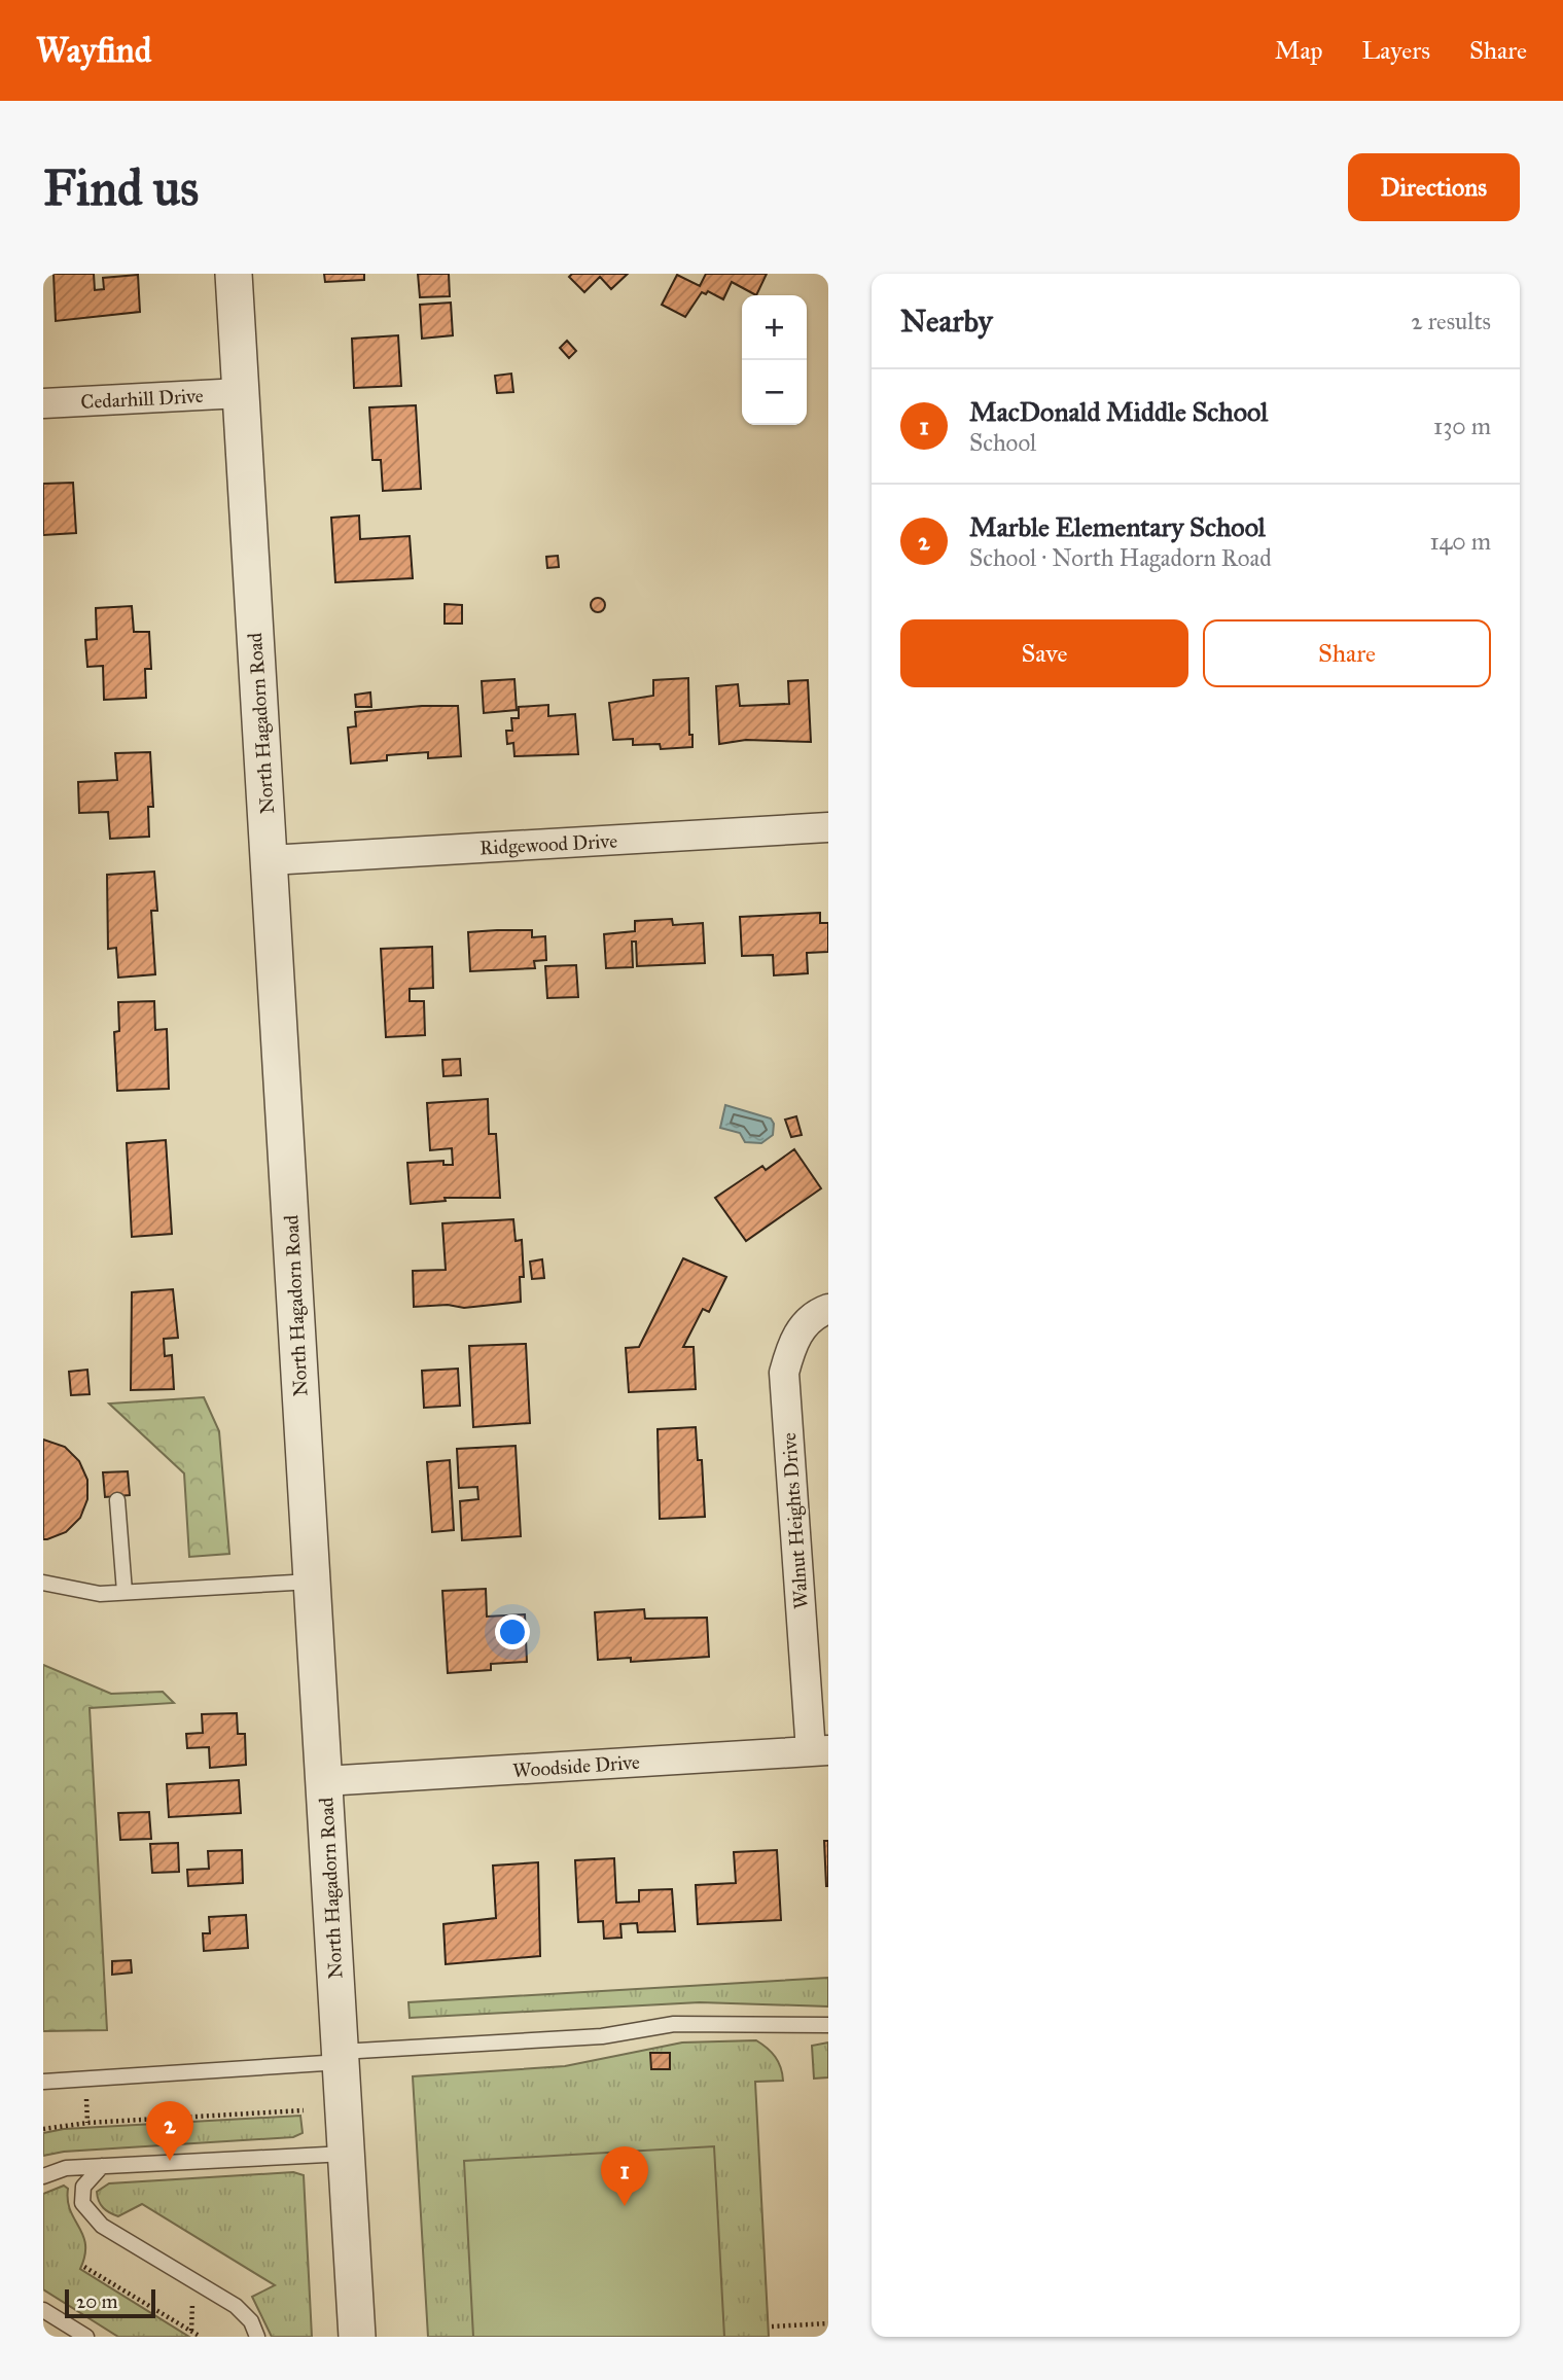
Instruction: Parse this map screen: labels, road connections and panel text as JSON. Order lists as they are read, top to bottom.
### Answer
{
  "streets": {
    "street": [
      "Cedarhill Drive",
      "North Hagadorn Road",
      "Ridgewood Drive",
      "Walnut Heights Drive",
      "Woodside Drive"
    ]
  },
  "crossings": [
    ["Cedarhill Drive", "North Hagadorn Road"],
    ["North Hagadorn Road", "Ridgewood Drive"],
    ["North Hagadorn Road", "Woodside Drive"],
    ["Walnut Heights Drive", "Woodside Drive"]
  ],
  "scale_bar": "20 m",
  "page": {
    "header": "Wayfind",
    "nav": ["Map", "Layers", "Share"],
    "buttons": [
      "Directions",
      ["Save", "Share"]
    ],
    "title": "Find us",
    "heading": ["Nearby", "2 results"],
    "map_buttons": ["+", "−"],
    "list": [
      {
        "mark": "1",
        "name": "MacDonald Middle School",
        "note": "School",
        "value": "130 m"
      },
      {
        "mark": "2",
        "name": "Marble Elementary School",
        "note": "School · North Hagadorn Road",
        "value": "140 m"
      }
    ],
    "pins": ["2", "1"],
    "scale": "20 m"
  }
}
